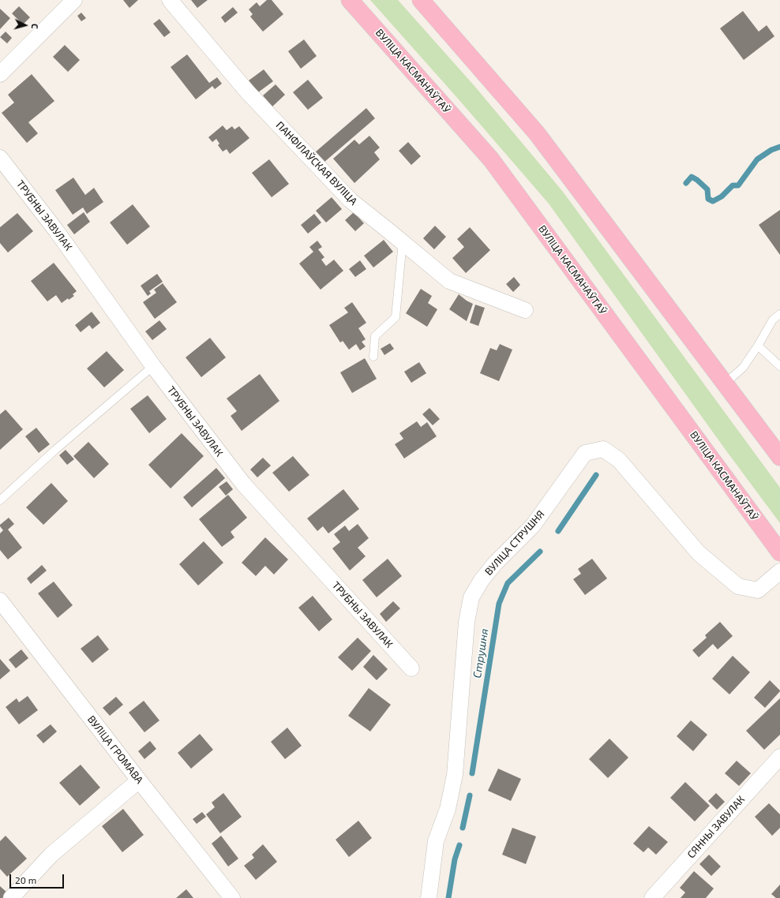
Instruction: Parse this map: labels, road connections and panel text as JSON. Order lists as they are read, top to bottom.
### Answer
{
  "streets": {
    "main road": ["ВУЛІЦА КАСМАНАЎТАЎ"],
    "street": [
      "ПАНФІЛАЎСКАЯ ВУЛІЦА",
      "ТРУБНЫ ЗАВУЛАК",
      "ВУЛІЦА СТРУШНЯ",
      "ВУЛІЦА ГРОМАВА",
      "СЯННЫ ЗАВУЛАК"
    ]
  },
  "water": ["Струшня"],
  "scale_bar": "20 m",
  "north": "right"
}
